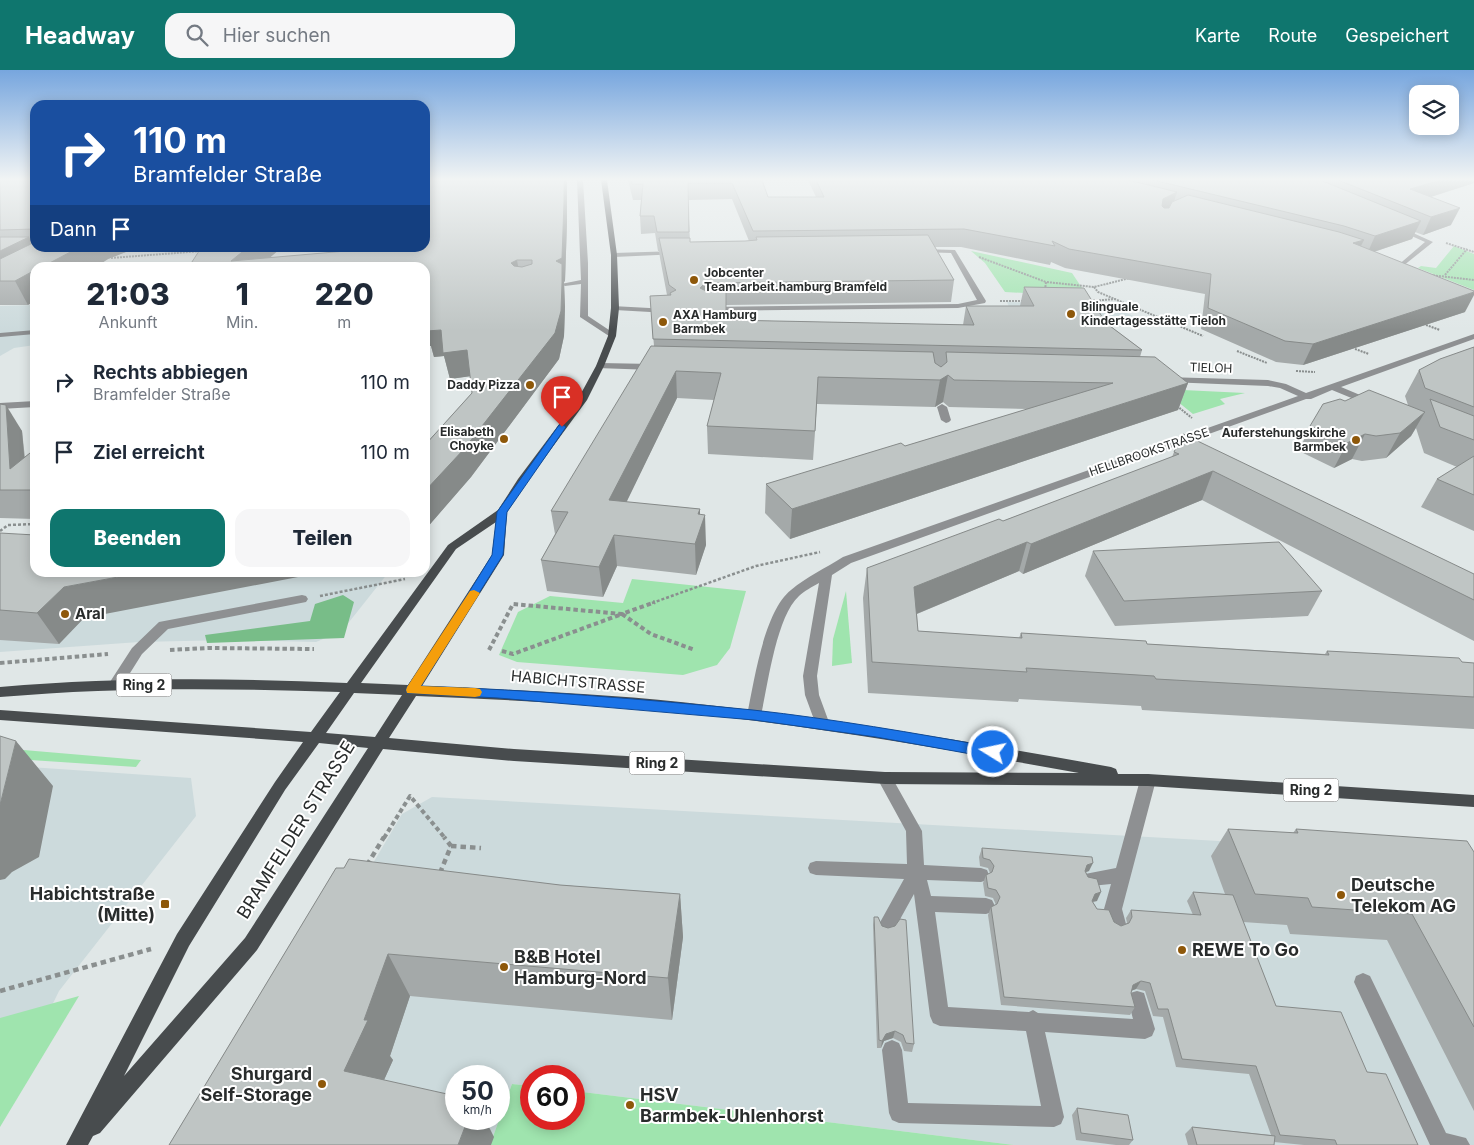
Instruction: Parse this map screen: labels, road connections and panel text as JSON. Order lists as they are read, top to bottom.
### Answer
{
  "streets": {
    "main road": ["HABICHTSTRASSE", "Ring 2", "BRAMFELDER STRASSE"],
    "street": ["TIELOH", "HELLBROOKSTRASSE"]
  },
  "crossings": [
    ["TIELOH", "HELLBROOKSTRASSE"],
    ["HELLBROOKSTRASSE", "HABICHTSTRASSE"],
    ["HABICHTSTRASSE", "BRAMFELDER STRASSE"]
  ],
  "places": {
    "other": [
      "Jobcenter Team.arbeit.hamburg Bramfeld",
      "Bilinguale Kindertagesstätte Tieloh",
      "AXA Hamburg Barmbek",
      "Daddy Pizza",
      "Elisabeth Choyke",
      "Auferstehungskirche Barmbek",
      "Aral",
      "Deutsche Telekom AG",
      "REWE To Go",
      "B&B Hotel Hamburg-Nord",
      "Shurgard Self-Storage",
      "HSV Barmbek-Uhlenhorst"
    ],
    "transit": ["Habichtstraße (Mitte)"]
  },
  "page": {
    "header": "Headway",
    "search": "Hier suchen",
    "nav": ["Karte", "Route", "Gespeichert"],
    "turn": ["110 m", "Bramfelder Straße"],
    "then": "Dann",
    "eta": [
      "21:03",
      "Ankunft",
      "1",
      "Min.",
      "220",
      "m"
    ],
    "list": [
      {
        "name": "Rechts abbiegen",
        "note": "Bramfelder Straße",
        "value": "110 m"
      },
      {
        "name": "Ziel erreicht",
        "value": "110 m"
      }
    ],
    "buttons": ["Beenden", "Teilen"],
    "speed": "50 km/h",
    "limit": "60"
  }
}
